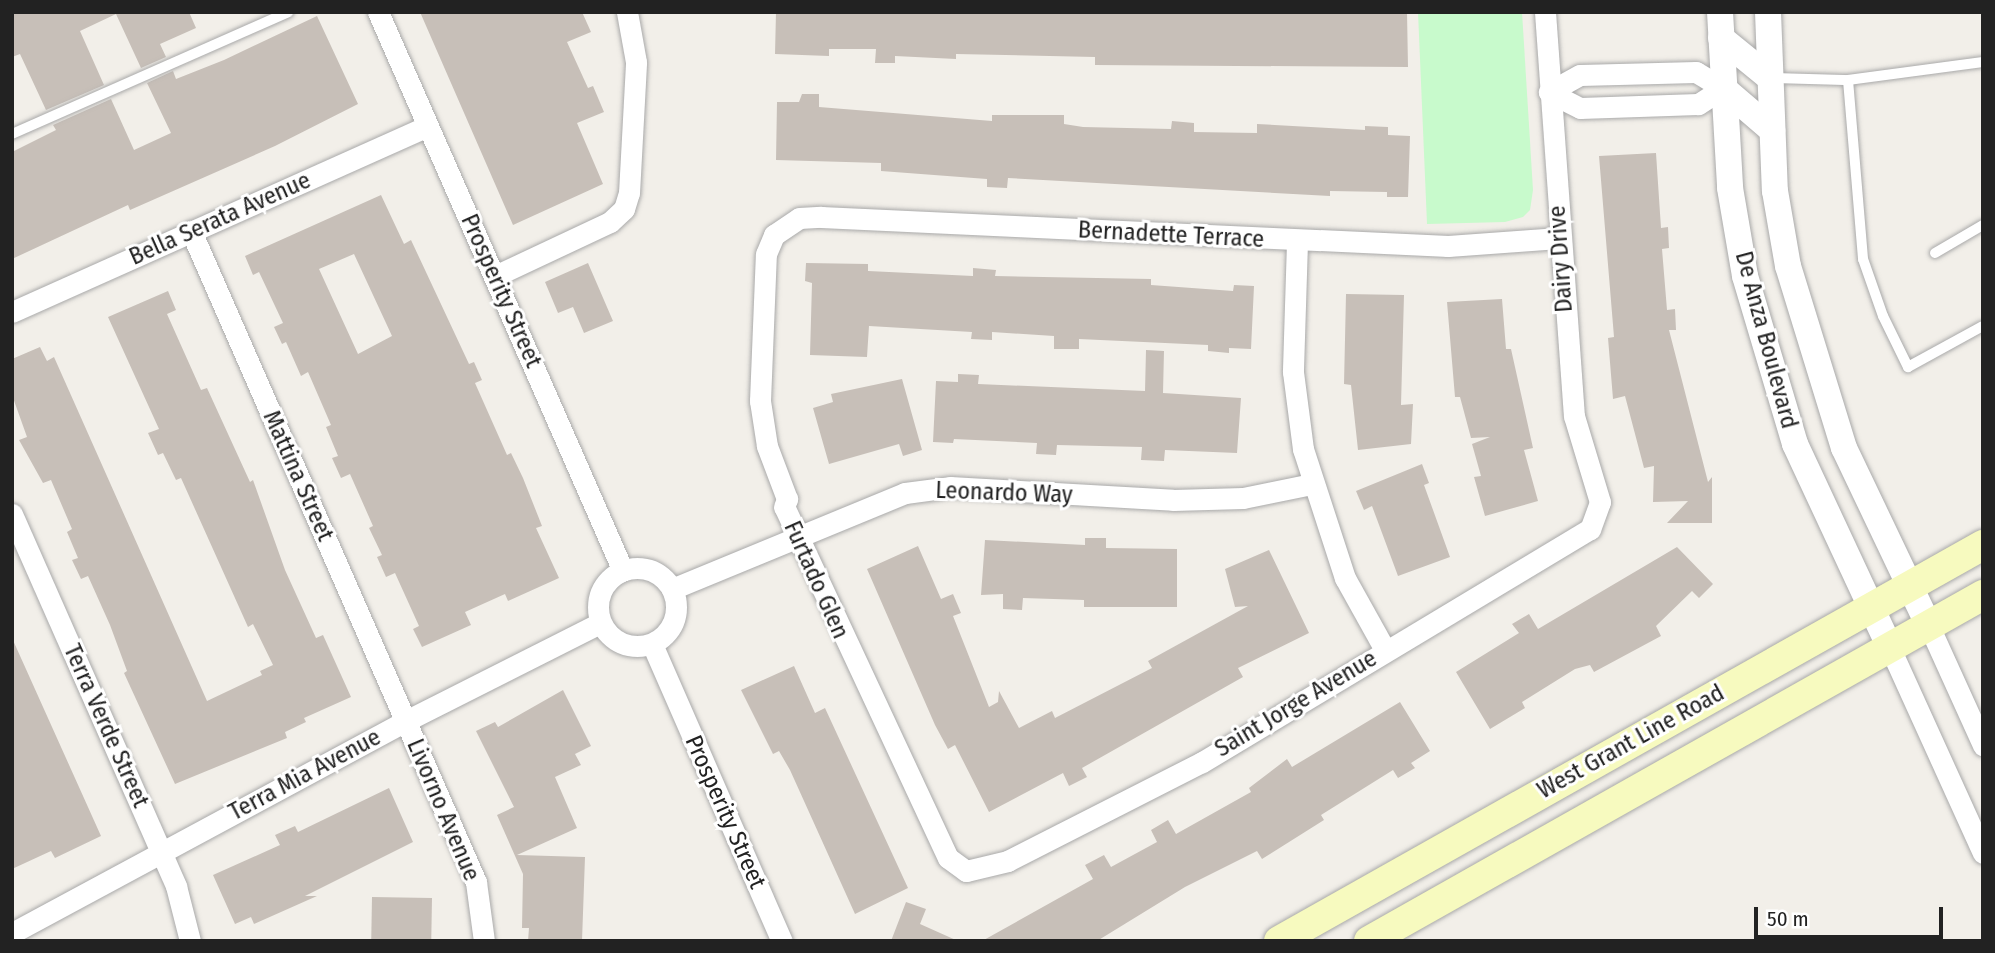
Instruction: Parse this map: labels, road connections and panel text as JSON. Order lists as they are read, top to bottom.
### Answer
{
  "streets": {
    "main road": ["West Grant Line Road"],
    "street": [
      "Bella Serata Avenue",
      "Bernadette Terrace",
      "Dairy Drive",
      "Prosperity Street",
      "De Anza Boulevard",
      "Mattina Street",
      "Leonardo Way",
      "Furtado Glen",
      "Saint Jorge Avenue",
      "Terra Verde Street",
      "Terra Mia Avenue",
      "Livorno Avenue"
    ]
  },
  "crossings": [
    ["Bella Serata Avenue", "Prosperity Street"],
    ["Bella Serata Avenue", "Mattina Street"],
    ["Bernadette Terrace", "Dairy Drive"],
    ["Bernadette Terrace", "Furtado Glen"],
    ["Dairy Drive", "Saint Jorge Avenue"],
    ["Prosperity Street", "Leonardo Way"],
    ["Prosperity Street", "Terra Mia Avenue"],
    ["De Anza Boulevard", "West Grant Line Road"],
    ["Mattina Street", "Terra Mia Avenue"],
    ["Mattina Street", "Livorno Avenue"],
    ["Leonardo Way", "Furtado Glen"],
    ["Leonardo Way", "Terra Mia Avenue"],
    ["Furtado Glen", "Saint Jorge Avenue"],
    ["Terra Verde Street", "Terra Mia Avenue"],
    ["Terra Mia Avenue", "Livorno Avenue"]
  ],
  "scale_bar": "50 m"
}
